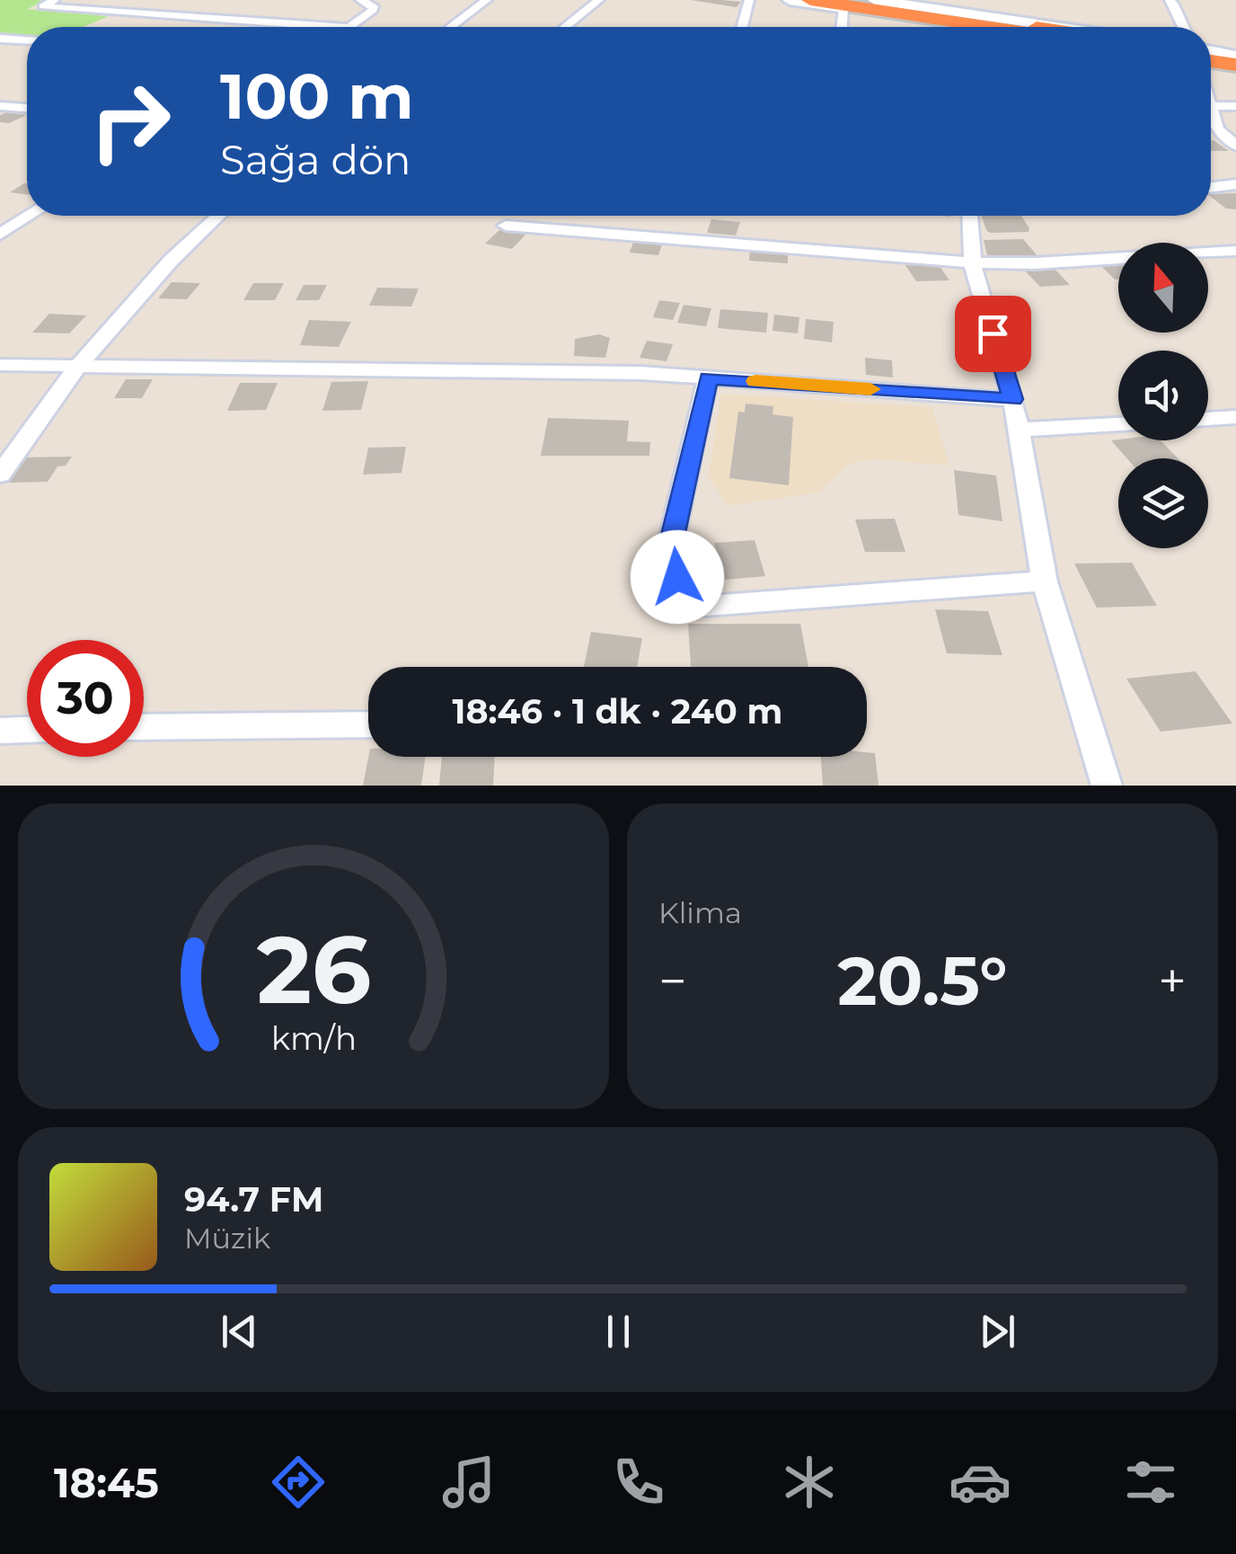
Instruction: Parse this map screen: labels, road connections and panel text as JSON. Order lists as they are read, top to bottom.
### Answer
{
  "north": "top",
  "page": {
    "turn": ["100 m", "Sağa dön"],
    "limit": "30",
    "trip": "18:46 · 1 dk · 240 m",
    "tile": "Klima",
    "heat": ["−", "20.5°", "+"],
    "song": ["94.7 FM", "Müzik"],
    "tabs": "18:45",
    "gauge": ["26", "km/h"]
  }
}
